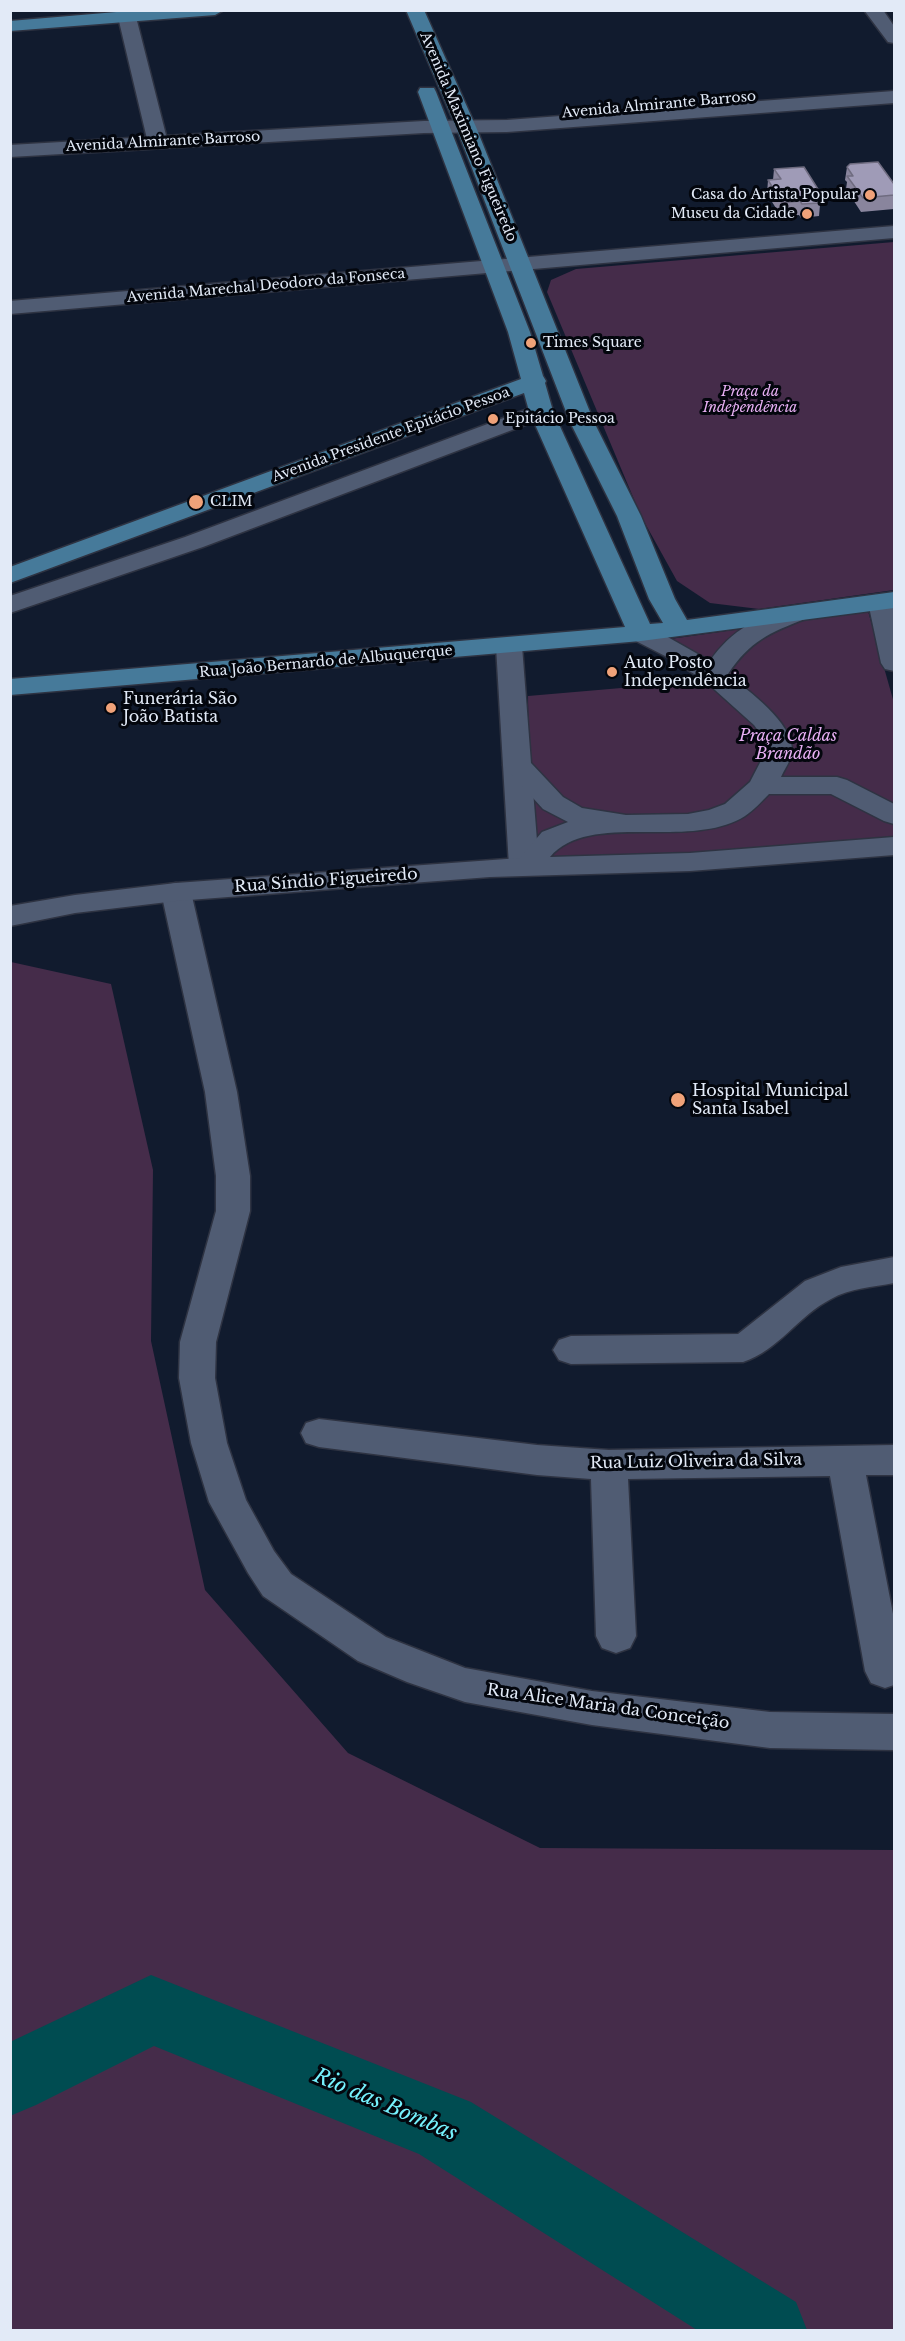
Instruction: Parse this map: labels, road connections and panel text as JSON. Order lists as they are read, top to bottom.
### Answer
{
  "streets": {
    "main road": ["Avenida Maximiano Figueiredo", "Avenida Presidente Epitácio Pessoa", "Rua João Bernardo de Albuquerque"],
    "street": [
      "Avenida Almirante Barroso",
      "Avenida Marechal Deodoro da Fonseca",
      "Rua Síndio Figueiredo",
      "Rua Luiz Oliveira da Silva",
      "Rua Alice Maria da Conceição"
    ]
  },
  "crossings": [
    ["Avenida Almirante Barroso", "Avenida Maximiano Figueiredo"],
    ["Avenida Maximiano Figueiredo", "Avenida Marechal Deodoro da Fonseca"],
    ["Rua Síndio Figueiredo", "Rua Alice Maria da Conceição"]
  ],
  "water": ["Rio das Bombas"],
  "parks": ["Praça da Independência", "Praça Caldas Brandão"],
  "places": [
    "Casa do Artista Popular",
    "Museu da Cidade",
    "Times Square",
    "Epitácio Pessoa",
    "CLIM",
    "Auto Posto Independência",
    "Funerária São João Batista",
    "Hospital Municipal Santa Isabel"
  ]
}
